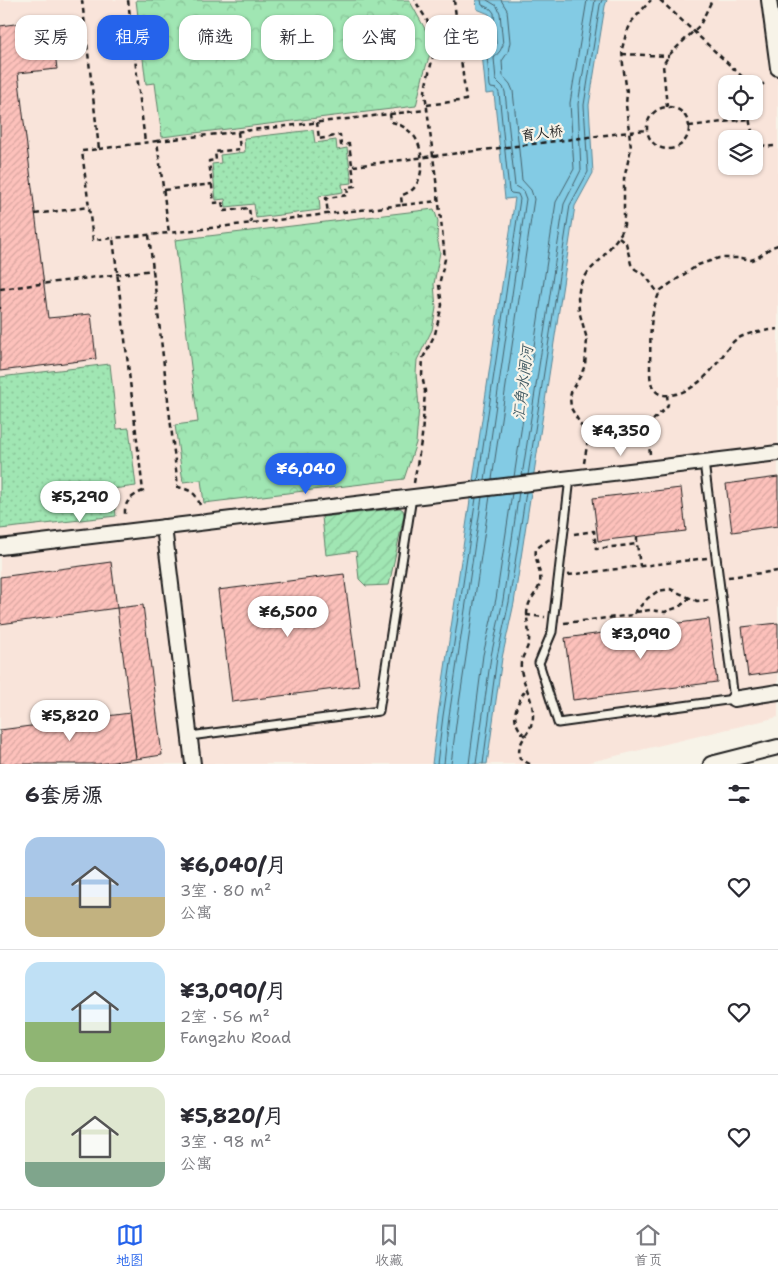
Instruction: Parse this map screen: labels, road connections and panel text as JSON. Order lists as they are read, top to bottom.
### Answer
{
  "streets": {
    "path": ["育人桥"]
  },
  "water": ["汇角水闸河"],
  "page": {
    "chip": [
      "买房",
      "租房",
      "筛选",
      "新上",
      "公寓",
      "住宅"
    ],
    "price": [
      "¥4,350",
      "¥6,040",
      "¥5,290",
      "¥6,500",
      "¥3,090",
      "¥5,820"
    ],
    "heading": "6套房源",
    "list": [
      {
        "name": "¥6,040/月",
        "note": "3室 · 80 m² · 公寓"
      },
      {
        "name": "¥3,090/月",
        "note": "2室 · 56 m² · Fangzhu Road"
      },
      {
        "name": "¥5,820/月",
        "note": "3室 · 98 m² · 公寓"
      }
    ],
    "tabs": ["地图", "收藏", "首页"]
  }
}
